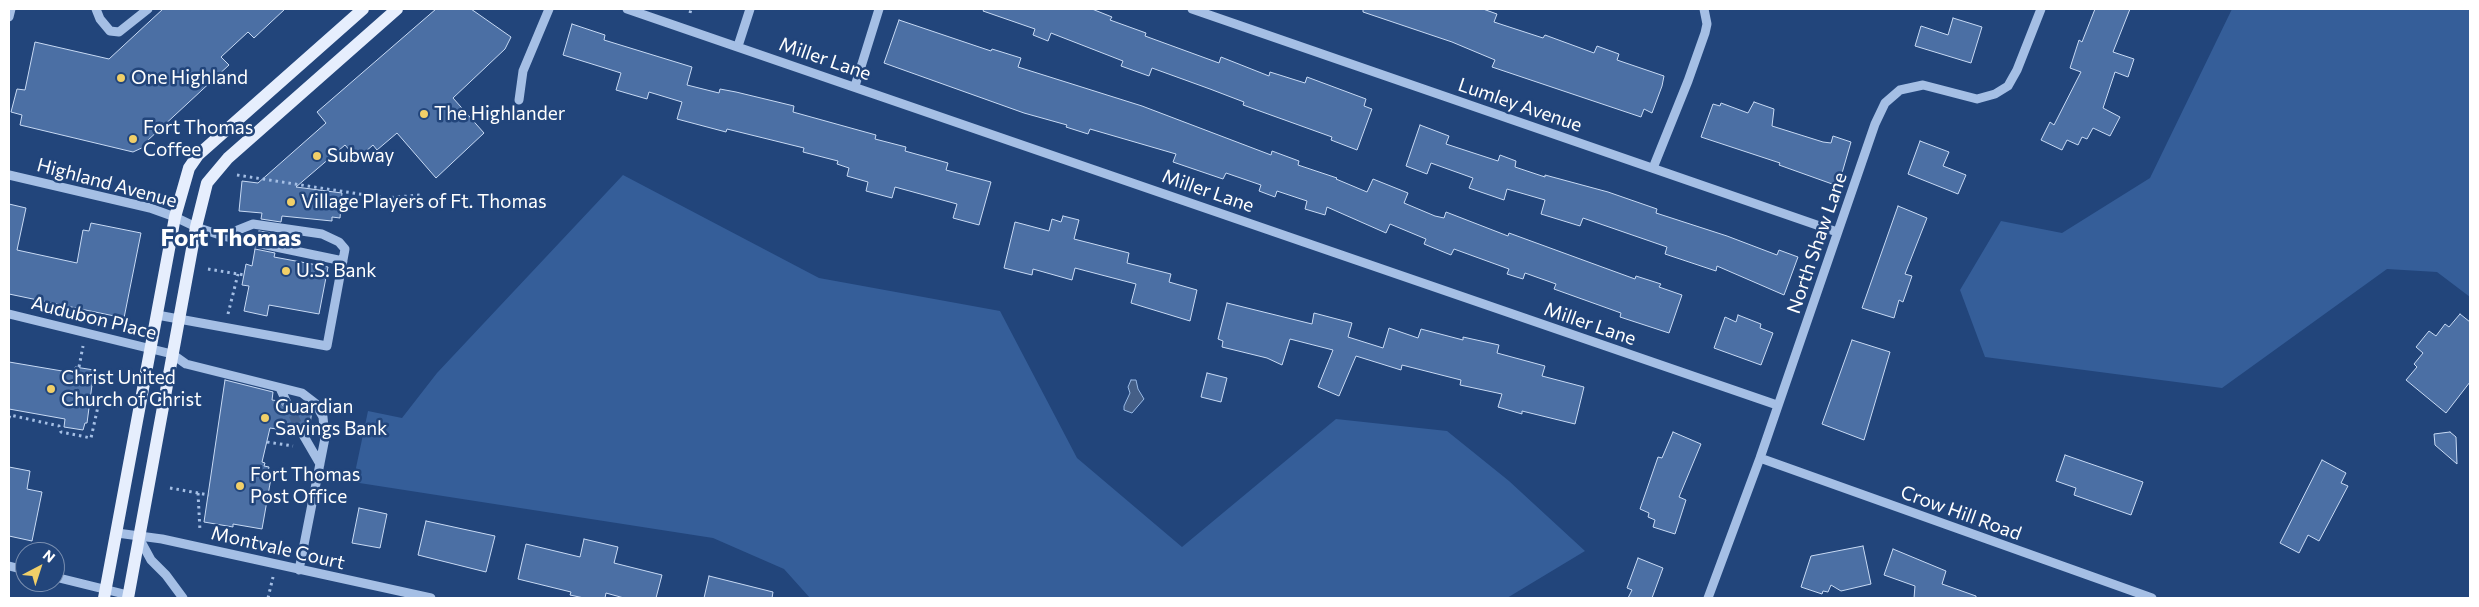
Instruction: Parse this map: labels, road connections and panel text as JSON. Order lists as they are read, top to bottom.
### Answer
{
  "streets": {
    "street": [
      "Miller Lane",
      "Lumley Avenue",
      "Highland Avenue",
      "North Shaw Lane",
      "Audubon Place",
      "Crow Hill Road",
      "Montvale Court"
    ]
  },
  "crossings": [
    ["Miller Lane", "North Shaw Lane"],
    ["Lumley Avenue", "North Shaw Lane"],
    ["North Shaw Lane", "Crow Hill Road"],
    ["Audubon Place", "Montvale Court"]
  ],
  "districts": ["Fort Thomas"],
  "places": [
    "One Highland",
    "The Highlander",
    "Fort Thomas Coffee",
    "Subway",
    "Village Players of Ft. Thomas",
    "U.S. Bank",
    "Christ United Church of Christ",
    "Guardian Savings Bank",
    "Fort Thomas Post Office"
  ],
  "north": "top right"
}
